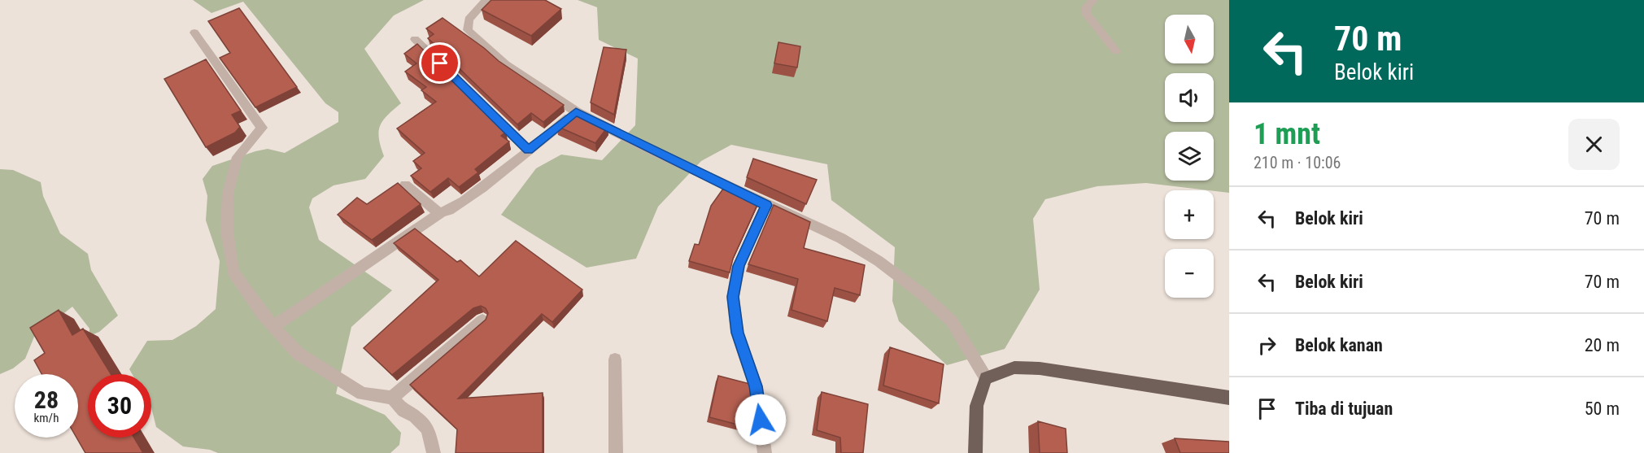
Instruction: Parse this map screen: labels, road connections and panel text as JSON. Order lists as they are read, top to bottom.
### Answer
{
  "north": "bottom",
  "page": {
    "turn": ["70 m", "Belok kiri"],
    "map_buttons": ["+", "−"],
    "heading": ["1 mnt", "210 m · 10:06"],
    "list": [
      {
        "name": "Belok kiri",
        "value": "70 m"
      },
      {
        "name": "Belok kiri",
        "value": "70 m"
      },
      {
        "name": "Belok kanan",
        "value": "20 m"
      },
      {
        "name": "Tiba di tujuan",
        "value": "50 m"
      }
    ],
    "speed": "28 km/h",
    "limit": "30"
  }
}
